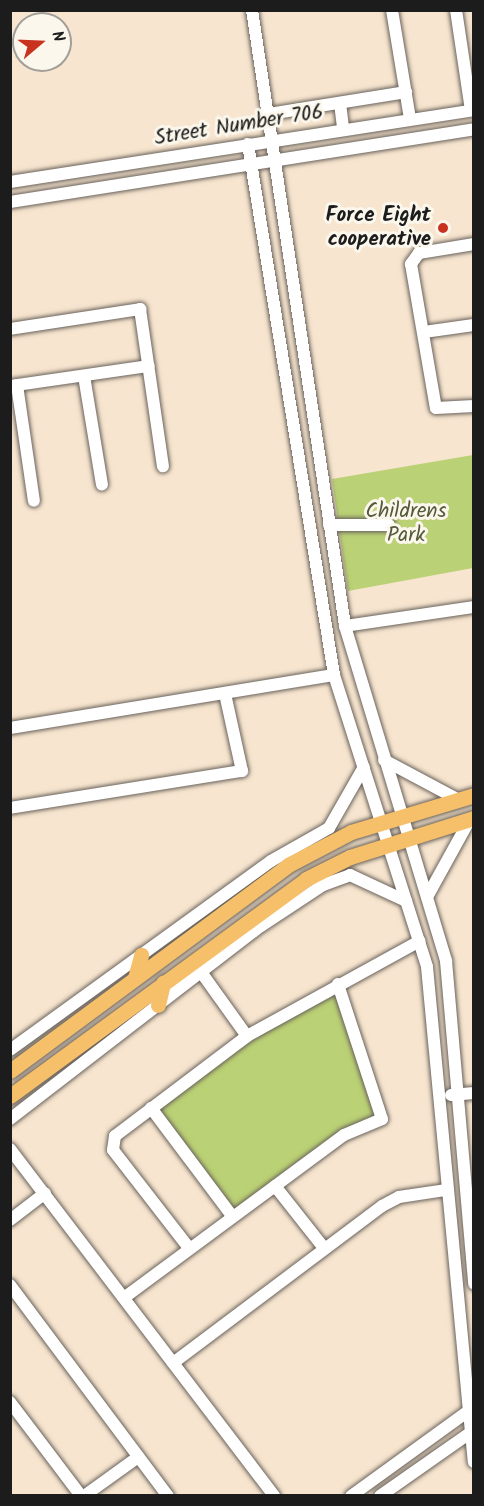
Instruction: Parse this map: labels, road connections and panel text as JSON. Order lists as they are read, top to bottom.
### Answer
{
  "streets": {
    "street": ["Street Number 706"]
  },
  "parks": ["Childrens Park"],
  "places": ["Force Eight cooperative"],
  "north": "right"
}
